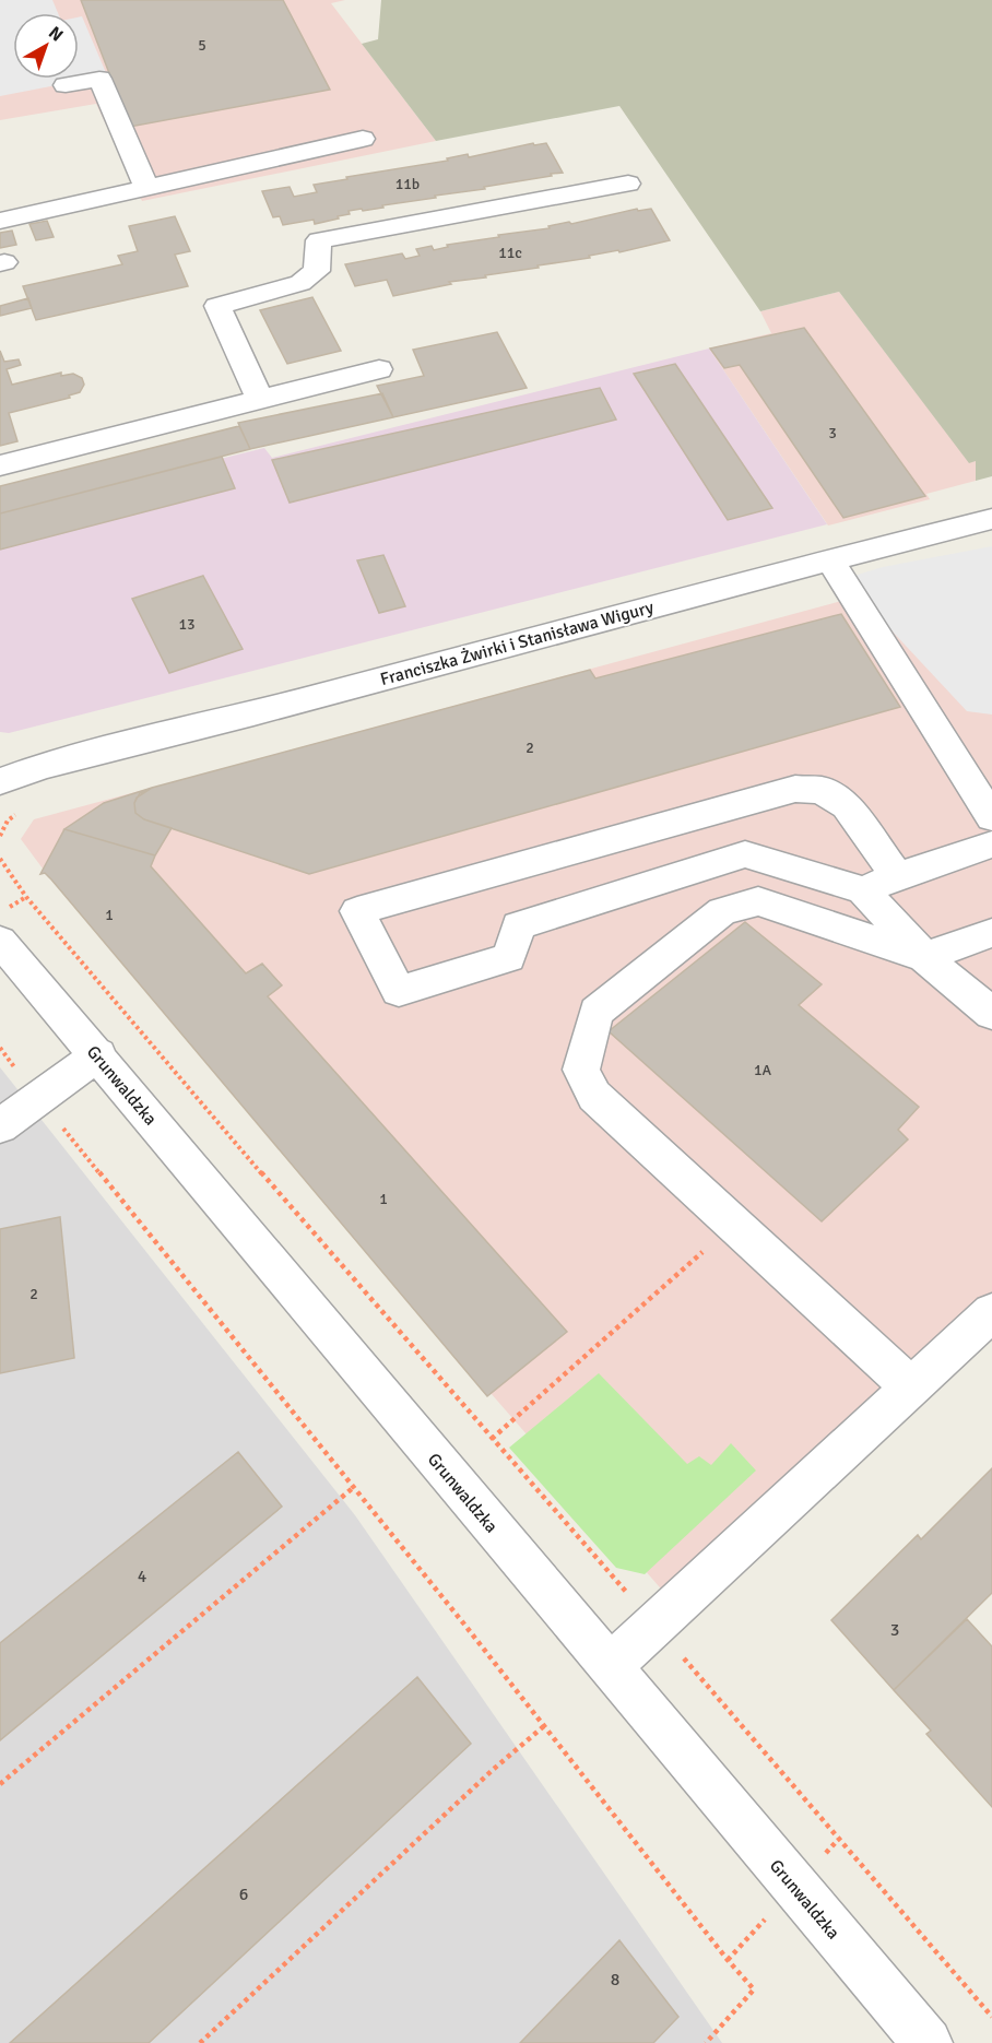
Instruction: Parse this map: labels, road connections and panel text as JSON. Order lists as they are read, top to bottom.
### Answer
{
  "streets": {
    "street": ["Franciszka Żwirki i Stanisława Wigury", "Grunwaldzka"]
  },
  "house_numbers": [
    "5",
    "11b",
    "11c",
    "3",
    "13",
    "2",
    "1",
    "1A",
    "1",
    "2",
    "4",
    "3",
    "6",
    "8"
  ],
  "north": "top right"
}
